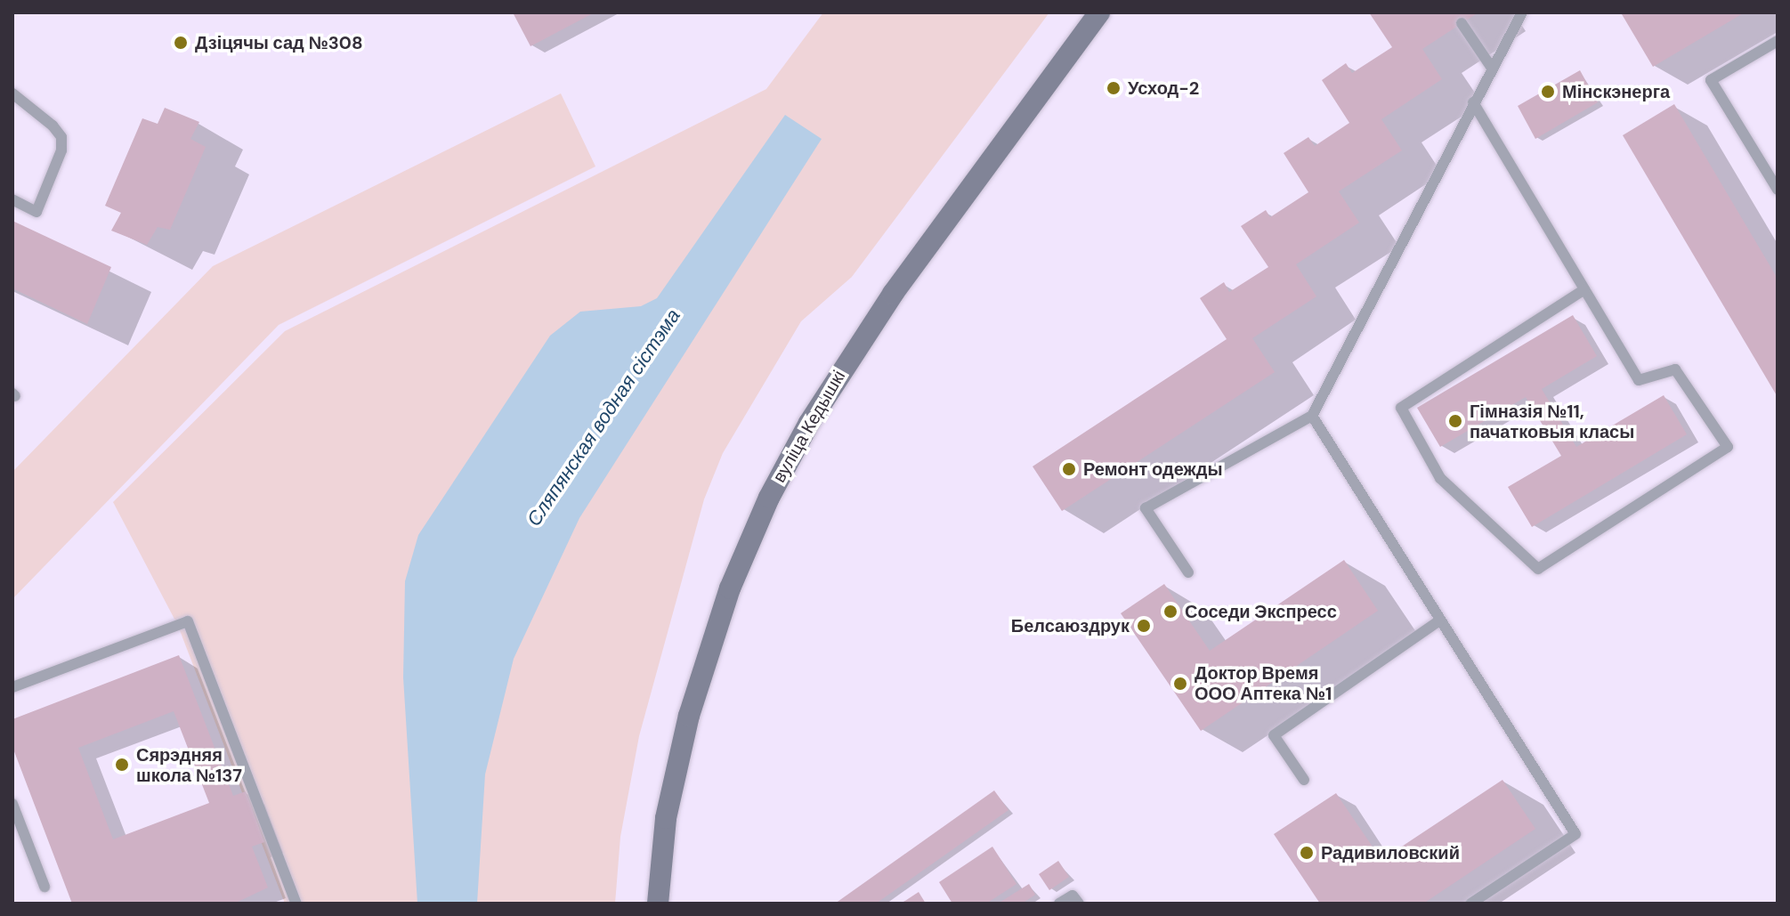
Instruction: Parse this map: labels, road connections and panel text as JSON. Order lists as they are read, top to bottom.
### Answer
{
  "streets": {
    "street": ["вуліца Кедышкі"]
  },
  "water": ["Сляпянская водная сістэма"],
  "places": [
    "Дзіцячы сад №308",
    "Усход-2",
    "Мінскэнерга",
    "Гімназія №11, пачатковыя класы",
    "Ремонт одежды",
    "Соседи Экспресс",
    "Белсаюздрук",
    "Доктор Время ООО Аптека №1",
    "Сярэдняя школа №137",
    "Радивиловский"
  ]
}
